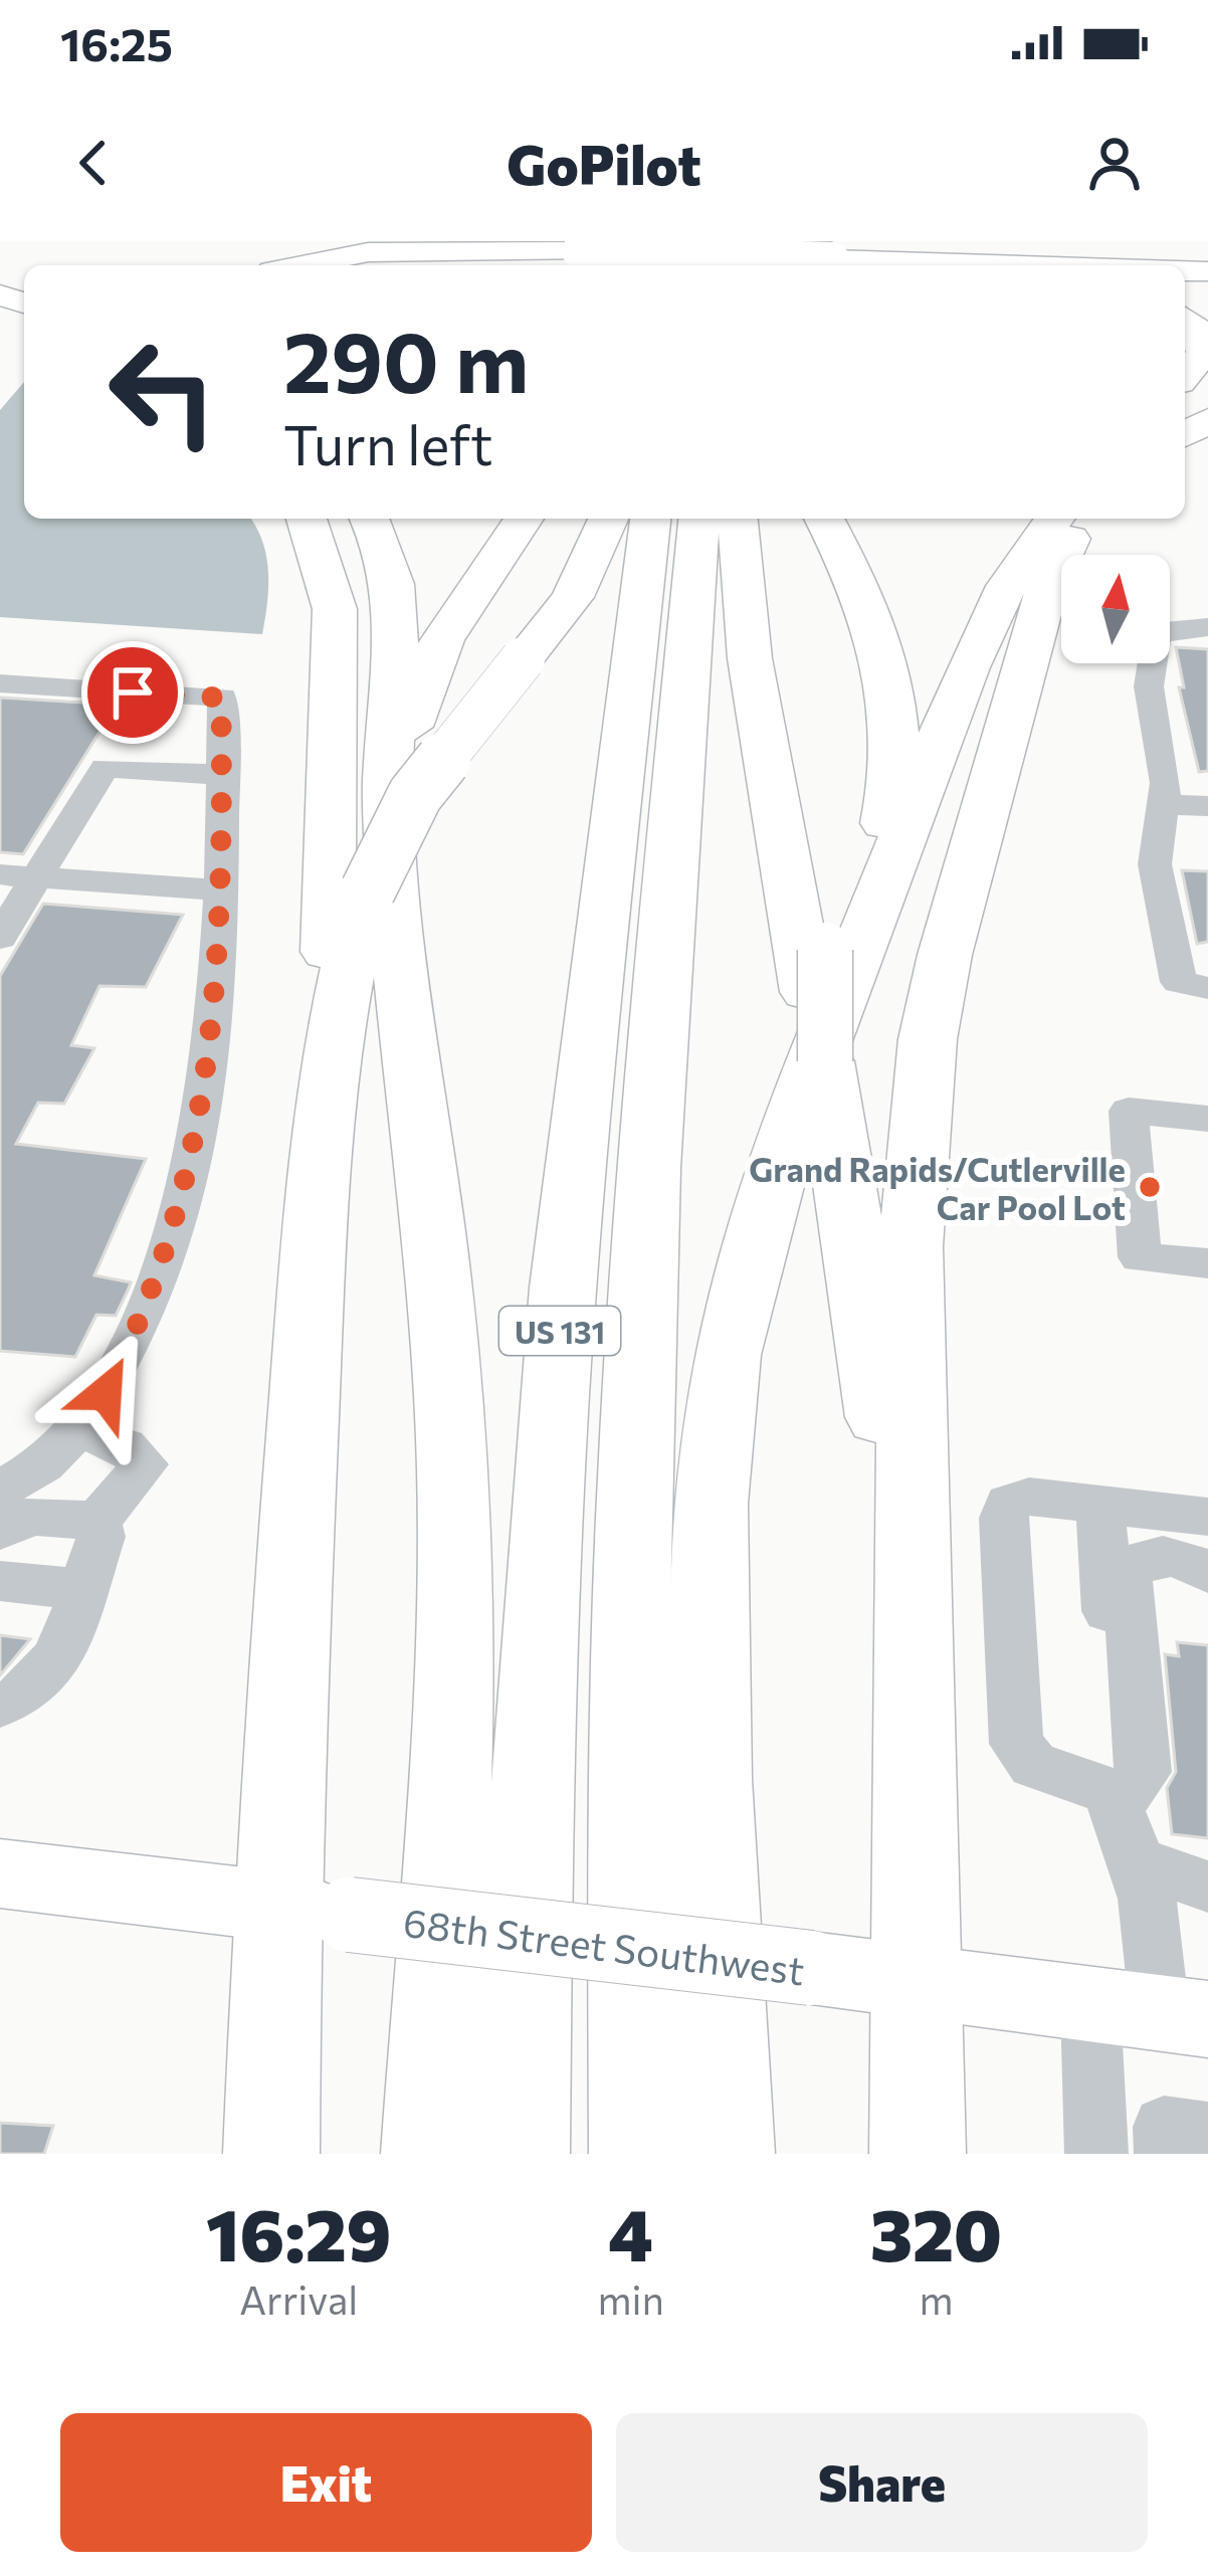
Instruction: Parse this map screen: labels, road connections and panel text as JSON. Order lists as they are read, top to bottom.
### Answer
{
  "streets": {
    "highway": ["US 131"],
    "main road": ["68th Street Southwest"]
  },
  "places": ["Grand Rapids/Cutlerville Car Pool Lot"],
  "north": "top",
  "page": {
    "status": "16:25",
    "header": "GoPilot",
    "turn": ["290 m", "Turn left"],
    "eta": [
      "16:29",
      "Arrival",
      "4",
      "min",
      "320",
      "m"
    ],
    "buttons": ["Exit", "Share"]
  }
}
